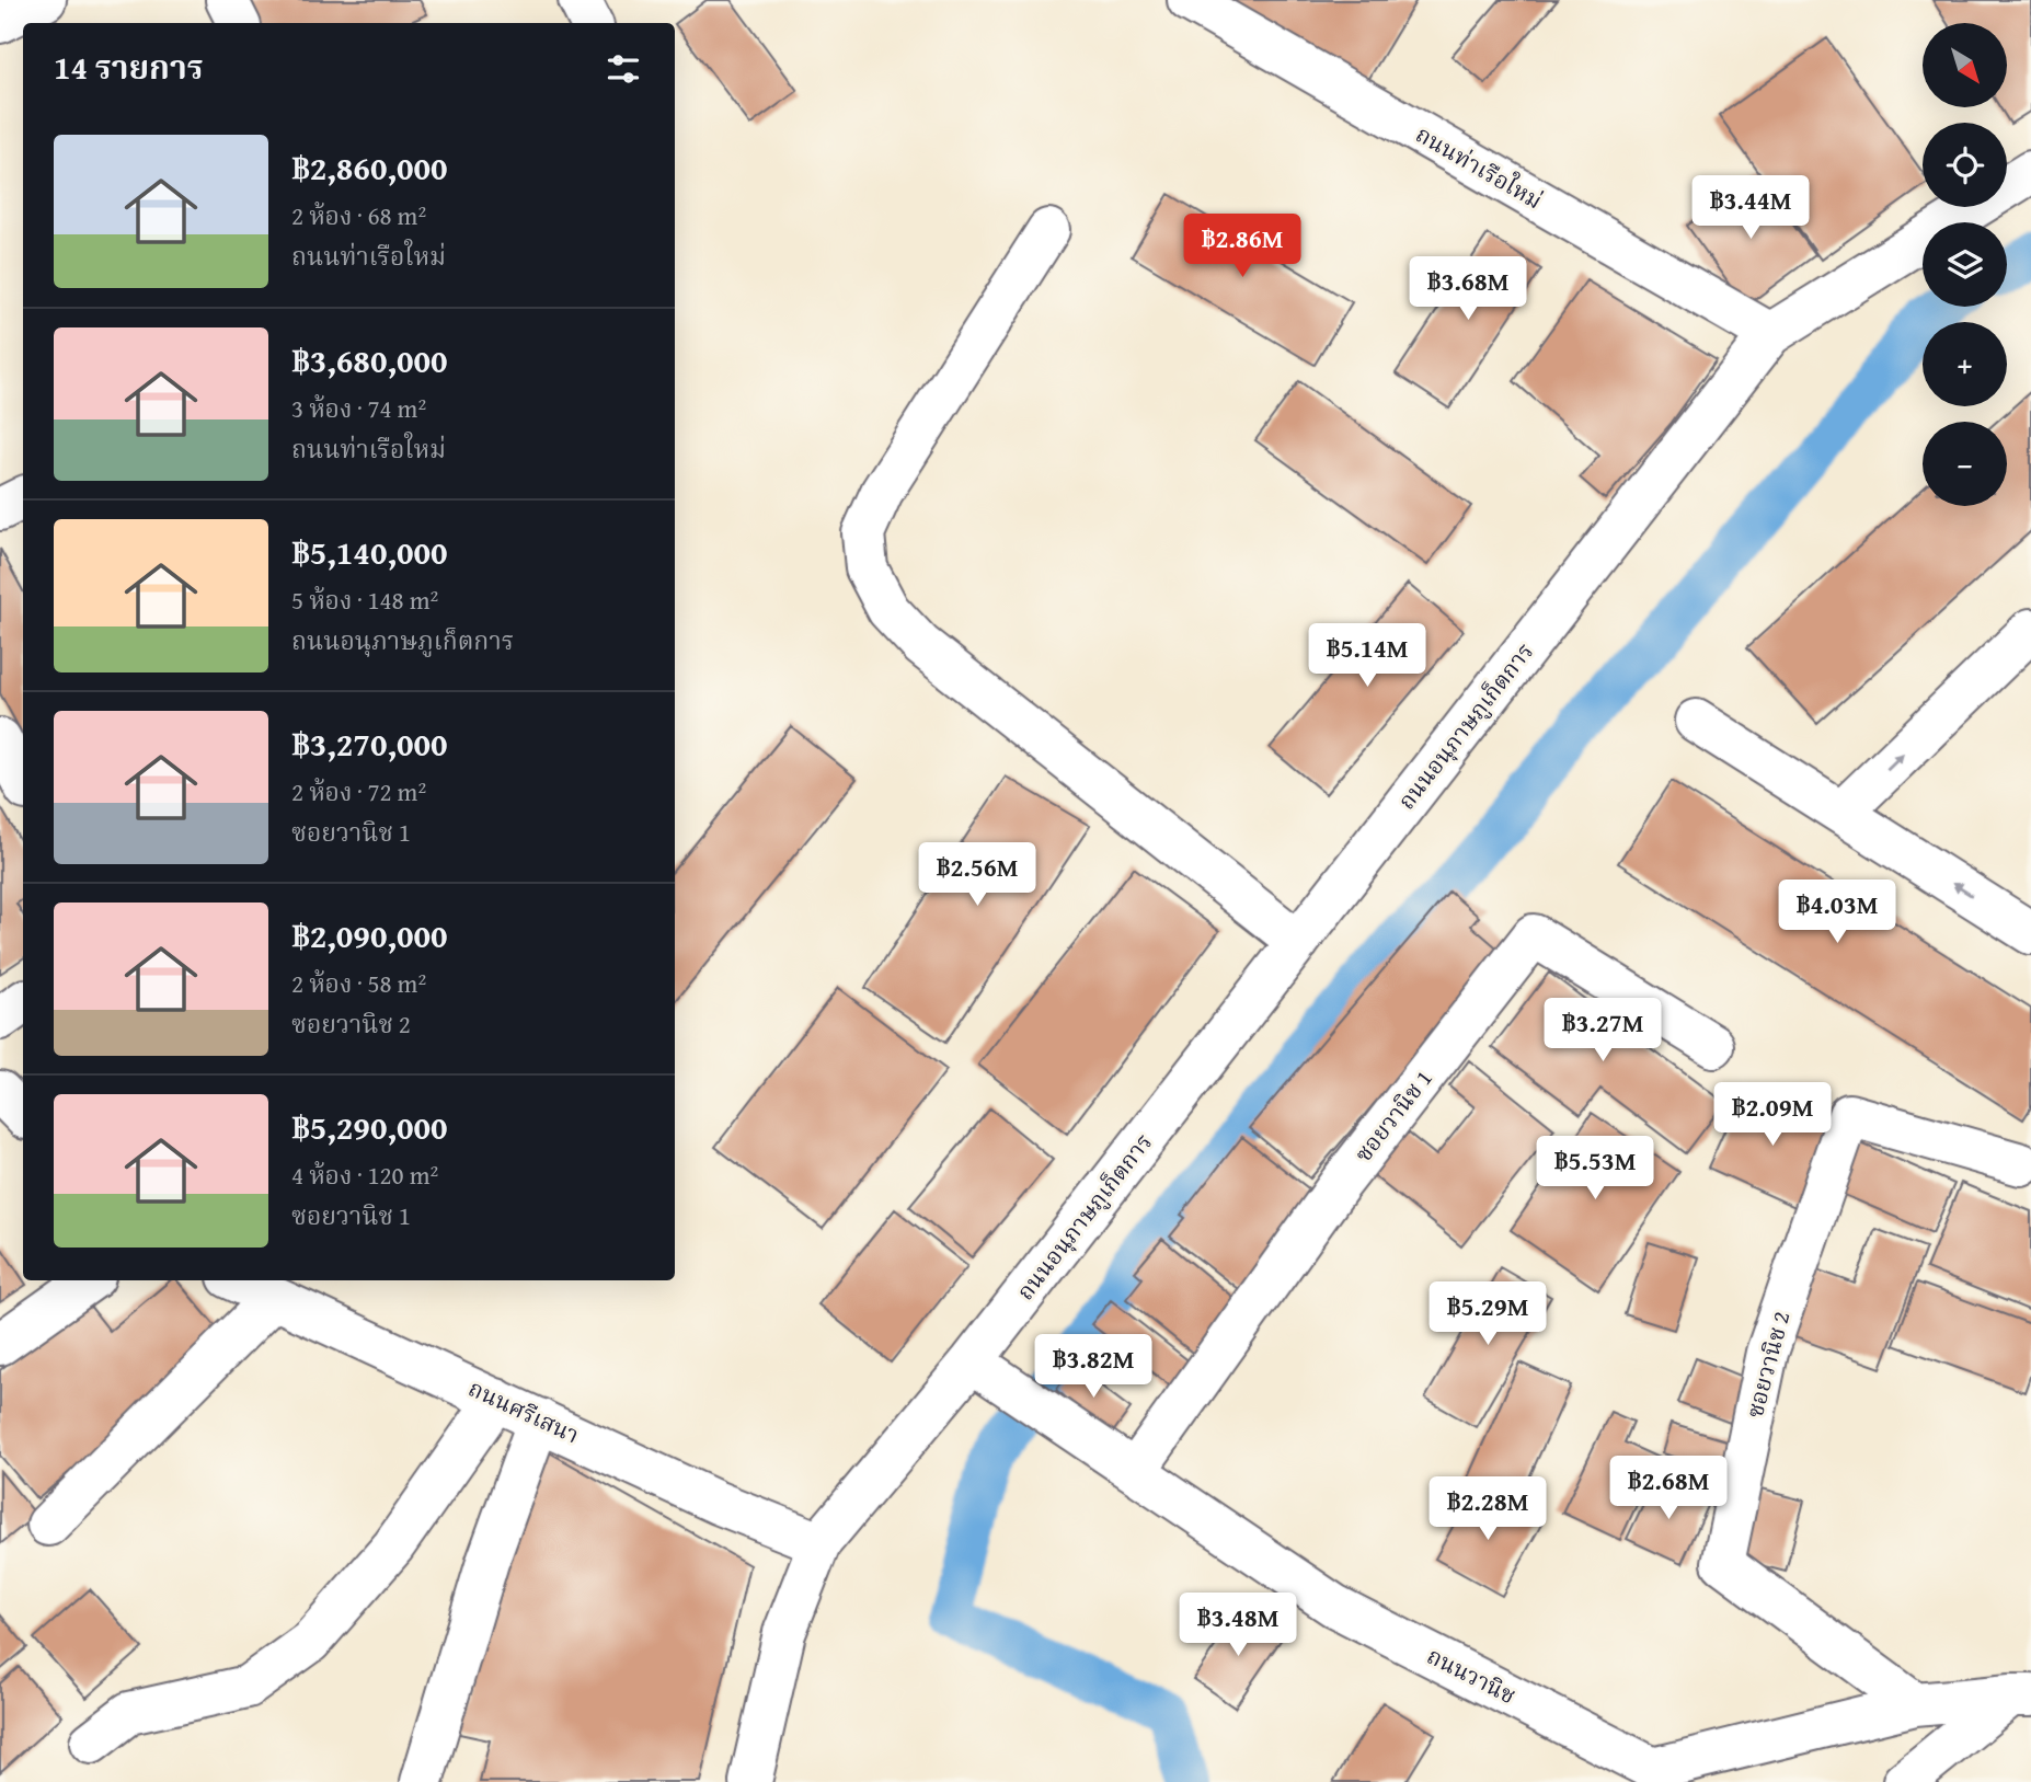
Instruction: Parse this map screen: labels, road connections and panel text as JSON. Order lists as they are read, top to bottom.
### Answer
{
  "streets": {
    "street": [
      "ถนนท่าเรือใหม่",
      "ถนนอนุภาษภูเก็ตการ",
      "ซอยวานิช 1",
      "ซอยวานิช 2",
      "ถนนศรีเสนา",
      "ถนนวานิช"
    ]
  },
  "crossings": [
    ["ถนนท่าเรือใหม่", "ถนนอนุภาษภูเก็ตการ"],
    ["ถนนอนุภาษภูเก็ตการ", "ถนนศรีเสนา"],
    ["ถนนอนุภาษภูเก็ตการ", "ถนนวานิช"],
    ["ซอยวานิช 1", "ถนนวานิช"],
    ["ซอยวานิช 2", "ถนนวานิช"]
  ],
  "north": "bottom right",
  "page": {
    "map_buttons": ["+", "−"],
    "heading": "14 รายการ",
    "list": [
      {
        "name": "฿2,860,000",
        "note": "2 ห้อง · 68 m² · ถนนท่าเรือใหม่"
      },
      {
        "name": "฿3,680,000",
        "note": "3 ห้อง · 74 m² · ถนนท่าเรือใหม่"
      },
      {
        "name": "฿5,140,000",
        "note": "5 ห้อง · 148 m² · ถนนอนุภาษภูเก็ตการ"
      },
      {
        "name": "฿3,270,000",
        "note": "2 ห้อง · 72 m² · ซอยวานิช 1"
      },
      {
        "name": "฿2,090,000",
        "note": "2 ห้อง · 58 m² · ซอยวานิช 2"
      },
      {
        "name": "฿5,290,000",
        "note": "4 ห้อง · 120 m² · ซอยวานิช 1"
      }
    ],
    "price": [
      "฿3.44M",
      "฿2.86M",
      "฿3.68M",
      "฿5.14M",
      "฿2.56M",
      "฿4.03M",
      "฿3.27M",
      "฿2.09M",
      "฿5.53M",
      "฿5.29M",
      "฿3.82M",
      "฿2.68M",
      "฿2.28M",
      "฿3.48M"
    ]
  }
}
